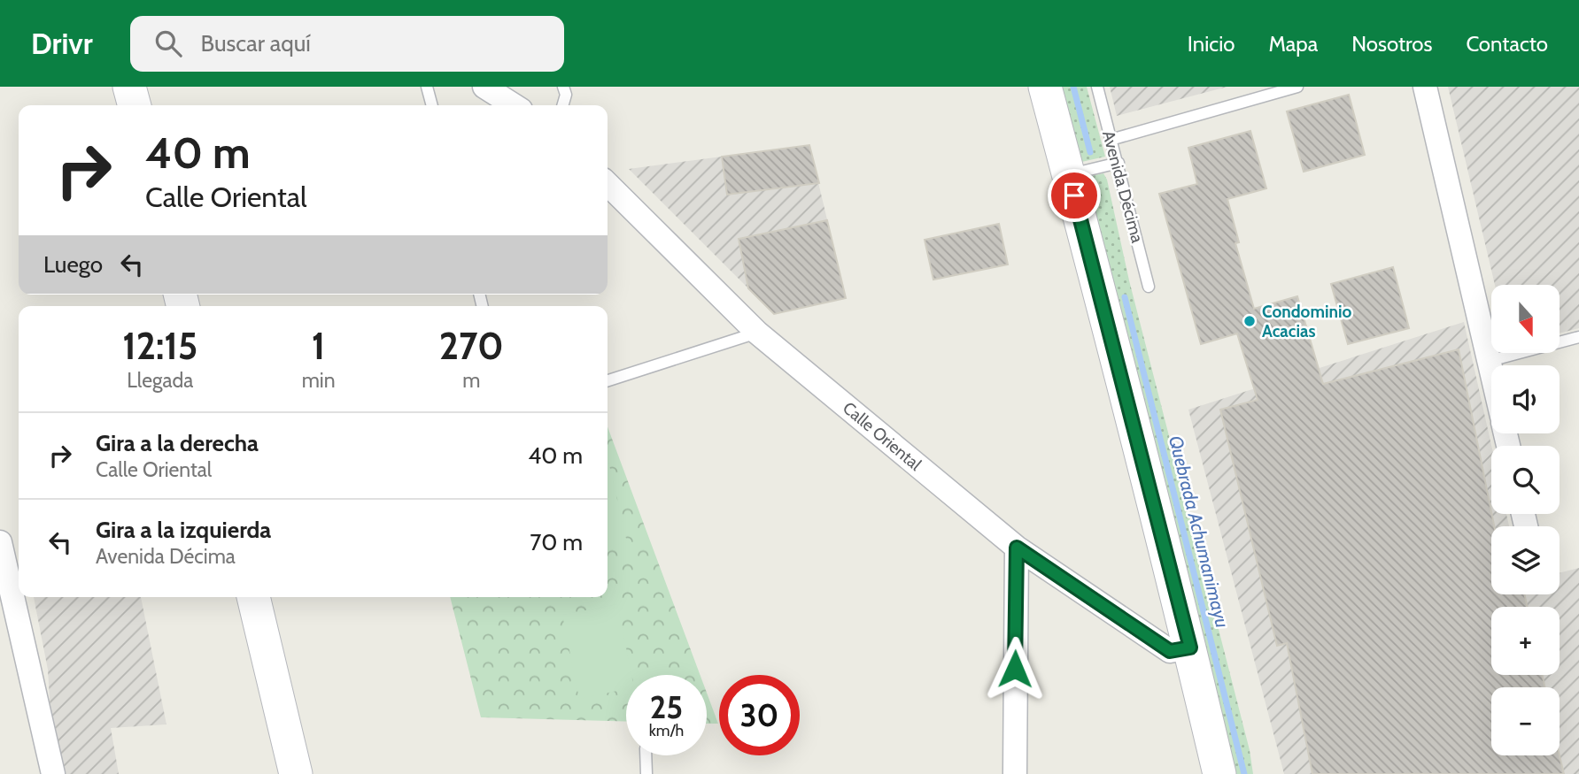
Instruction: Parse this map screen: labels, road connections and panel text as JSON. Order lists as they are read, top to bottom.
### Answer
{
  "streets": {
    "street": ["Calle Oriental"],
    "lane": ["Avenida Décima"]
  },
  "water": ["Quebrada Achumanimayu"],
  "places": ["Condominio Acacias"],
  "north": "bottom",
  "page": {
    "header": "Drivr",
    "search": "Buscar aquí",
    "nav": [
      "Inicio",
      "Mapa",
      "Nosotros",
      "Contacto"
    ],
    "turn": ["40 m", "Calle Oriental"],
    "then": "Luego",
    "map_buttons": ["+", "−"],
    "eta": [
      "12:15",
      "Llegada",
      "1",
      "min",
      "270",
      "m"
    ],
    "list": [
      {
        "name": "Gira a la derecha",
        "note": "Calle Oriental",
        "value": "40 m"
      },
      {
        "name": "Gira a la izquierda",
        "note": "Avenida Décima",
        "value": "70 m"
      }
    ],
    "speed": "25 km/h",
    "limit": "30"
  }
}
